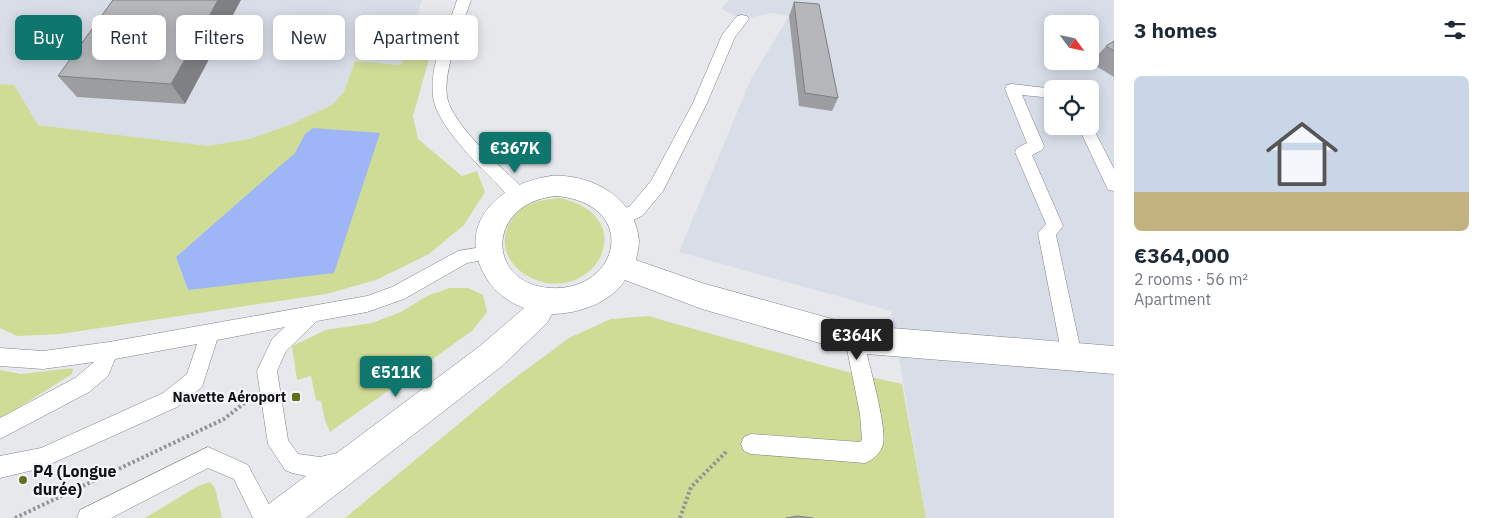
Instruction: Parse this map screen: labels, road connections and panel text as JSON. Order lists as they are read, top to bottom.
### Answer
{
  "places": {
    "transit": ["Navette Aéroport"],
    "other": ["P4 (Longue durée)"]
  },
  "north": "bottom right",
  "page": {
    "heading": "3 homes",
    "chip": [
      "Buy",
      "Rent",
      "Filters",
      "New",
      "Apartment"
    ],
    "list": [
      {
        "name": "€364,000",
        "note": "2 rooms · 56 m² · Apartment"
      }
    ],
    "price": ["€367K", "€364K", "€511K"]
  }
}
